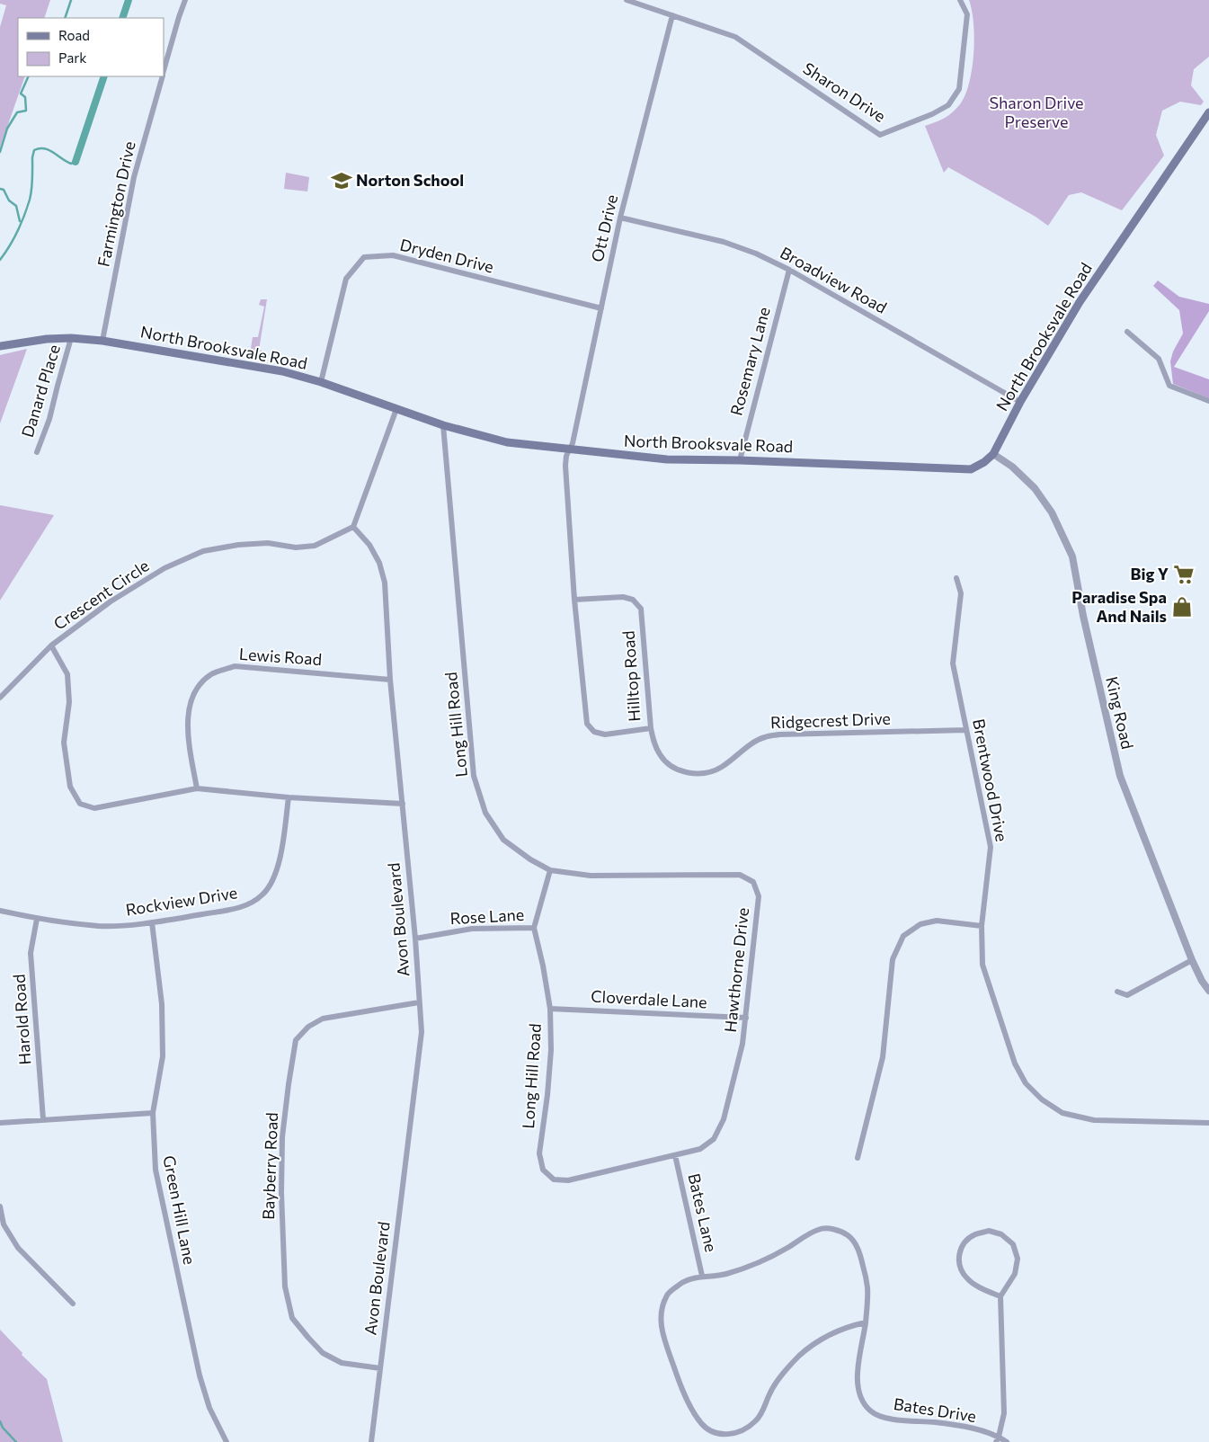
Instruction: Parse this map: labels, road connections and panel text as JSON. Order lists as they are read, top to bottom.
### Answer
{
  "streets": {
    "main road": ["North Brooksvale Road"],
    "street": [
      "Sharon Drive",
      "Farmington Drive",
      "Ott Drive",
      "Dryden Drive",
      "Broadview Road",
      "Rosemary Lane",
      "Danard Place",
      "Crescent Circle",
      "Lewis Road",
      "Hilltop Road",
      "King Road",
      "Ridgecrest Drive",
      "Long Hill Road",
      "Brentwood Drive",
      "Rockview Drive",
      "Rose Lane",
      "Avon Boulevard",
      "Hawthorne Drive",
      "Cloverdale Lane",
      "Harold Road",
      "Bayberry Road",
      "Green Hill Lane",
      "Bates Lane",
      "Bates Drive"
    ]
  },
  "crossings": [
    ["Sharon Drive", "Ott Drive"],
    ["Farmington Drive", "North Brooksvale Road"],
    ["Ott Drive", "Dryden Drive"],
    ["Ott Drive", "Broadview Road"],
    ["Ott Drive", "North Brooksvale Road"],
    ["Ott Drive", "Hilltop Road"],
    ["Dryden Drive", "North Brooksvale Road"],
    ["Broadview Road", "North Brooksvale Road"],
    ["Broadview Road", "Rosemary Lane"],
    ["North Brooksvale Road", "Rosemary Lane"],
    ["North Brooksvale Road", "Danard Place"],
    ["North Brooksvale Road", "Hilltop Road"],
    ["North Brooksvale Road", "King Road"],
    ["North Brooksvale Road", "Long Hill Road"],
    ["Crescent Circle", "Lewis Road"],
    ["Crescent Circle", "Rockview Drive"],
    ["Crescent Circle", "Avon Boulevard"],
    ["Lewis Road", "Avon Boulevard"],
    ["Hilltop Road", "Ridgecrest Drive"],
    ["Ridgecrest Drive", "Brentwood Drive"],
    ["Long Hill Road", "Rose Lane"],
    ["Long Hill Road", "Hawthorne Drive"],
    ["Long Hill Road", "Cloverdale Lane"],
    ["Long Hill Road", "Bates Lane"],
    ["Rockview Drive", "Harold Road"],
    ["Rockview Drive", "Green Hill Lane"],
    ["Rose Lane", "Avon Boulevard"],
    ["Avon Boulevard", "Bayberry Road"],
    ["Hawthorne Drive", "Cloverdale Lane"],
    ["Hawthorne Drive", "Bates Lane"],
    ["Bates Lane", "Bates Drive"]
  ],
  "parks": ["Sharon Drive Preserve"],
  "places": {
    "school or university": ["Norton School"],
    "supermarket": ["Big Y"],
    "shop": ["Paradise Spa And Nails"]
  },
  "legend": ["Road", "Park"]
}
